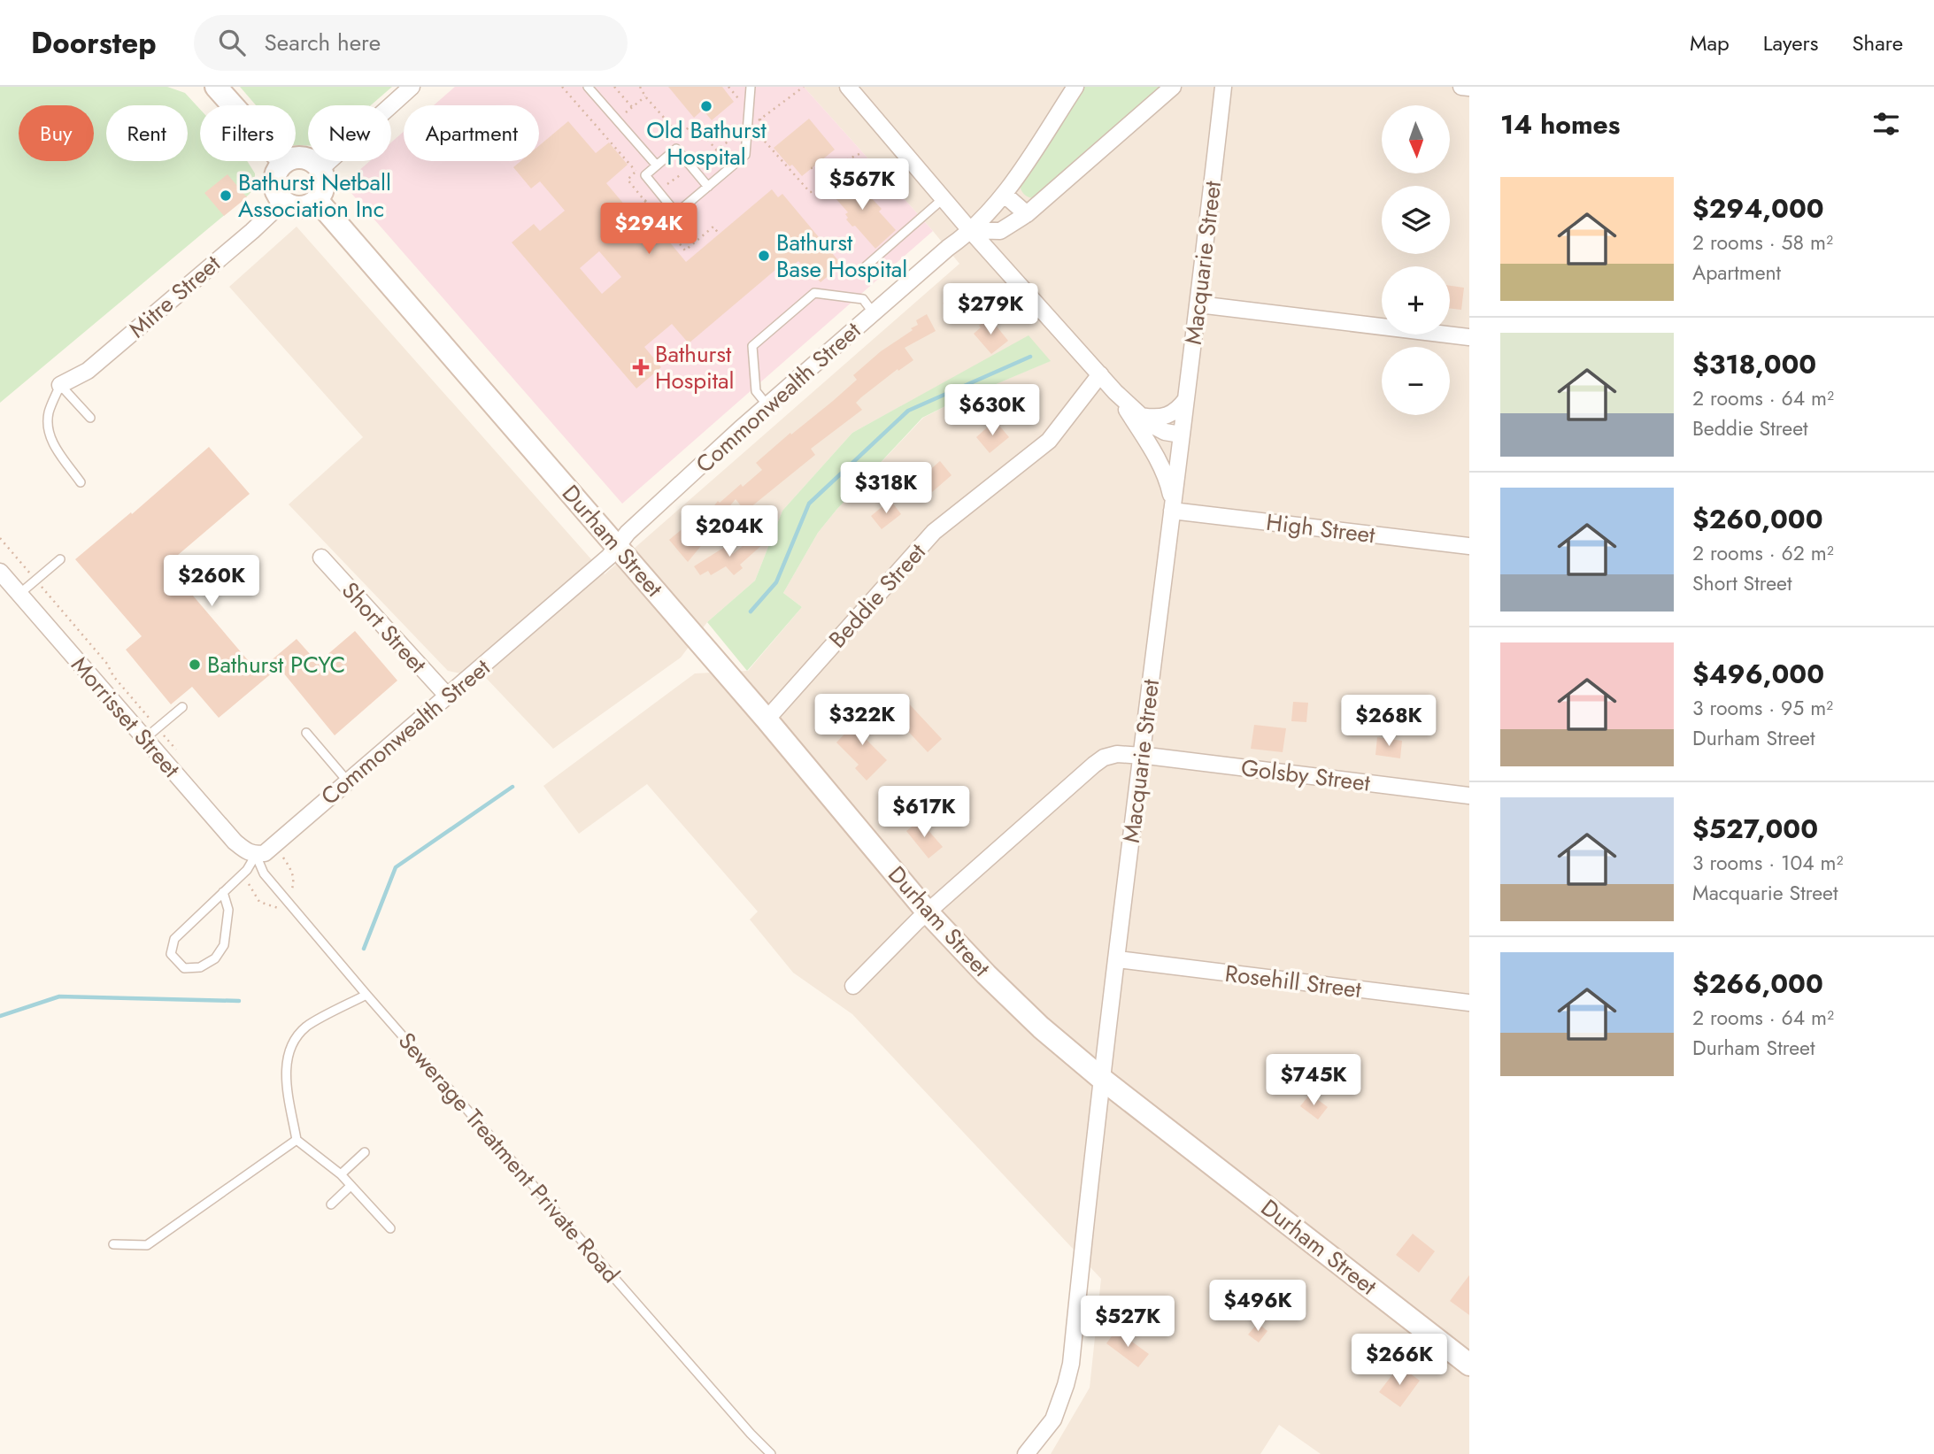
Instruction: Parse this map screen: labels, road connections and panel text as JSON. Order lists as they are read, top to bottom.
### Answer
{
  "streets": {
    "main road": ["Durham Street"],
    "street": [
      "Macquarie Street",
      "Mitre Street",
      "Commonwealth Street",
      "High Street",
      "Beddie Street",
      "Short Street",
      "Morrisset Street",
      "Golsby Street",
      "Rosehill Street"
    ],
    "lane": ["Sewerage Treatment Private Road"]
  },
  "crossings": [
    ["Macquarie Street", "High Street"],
    ["Macquarie Street", "Durham Street"],
    ["Macquarie Street", "Golsby Street"],
    ["Macquarie Street", "Rosehill Street"],
    ["Mitre Street", "Durham Street"],
    ["Commonwealth Street", "Durham Street"],
    ["Commonwealth Street", "Short Street"],
    ["Commonwealth Street", "Morrisset Street"],
    ["Commonwealth Street", "Sewerage Treatment Private Road"],
    ["Durham Street", "Beddie Street"],
    ["Durham Street", "Golsby Street"],
    ["Morrisset Street", "Sewerage Treatment Private Road"]
  ],
  "places": {
    "other": [
      "Old Bathurst Hospital",
      "Bathurst Netball Association Inc",
      "Bathurst Base Hospital",
      "Bathurst PCYC"
    ],
    "health": ["Bathurst Hospital"]
  },
  "north": "bottom",
  "page": {
    "header": "Doorstep",
    "search": "Search here",
    "nav": ["Map", "Layers", "Share"],
    "heading": "14 homes",
    "map_buttons": ["+", "−"],
    "chip": [
      "Buy",
      "Rent",
      "Filters",
      "New",
      "Apartment"
    ],
    "price": [
      "$567K",
      "$294K",
      "$279K",
      "$630K",
      "$318K",
      "$204K",
      "$260K",
      "$322K",
      "$268K",
      "$617K",
      "$745K",
      "$496K",
      "$527K",
      "$266K"
    ],
    "list": [
      {
        "name": "$294,000",
        "note": "2 rooms · 58 m² · Apartment"
      },
      {
        "name": "$318,000",
        "note": "2 rooms · 64 m² · Beddie Street"
      },
      {
        "name": "$260,000",
        "note": "2 rooms · 62 m² · Short Street"
      },
      {
        "name": "$496,000",
        "note": "3 rooms · 95 m² · Durham Street"
      },
      {
        "name": "$527,000",
        "note": "3 rooms · 104 m² · Macquarie Street"
      },
      {
        "name": "$266,000",
        "note": "2 rooms · 64 m² · Durham Street"
      }
    ]
  }
}
